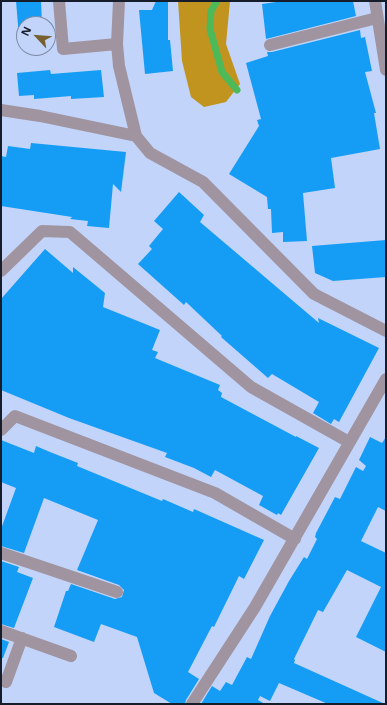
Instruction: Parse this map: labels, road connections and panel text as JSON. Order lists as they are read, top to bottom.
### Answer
{
  "north": "top left"
}
